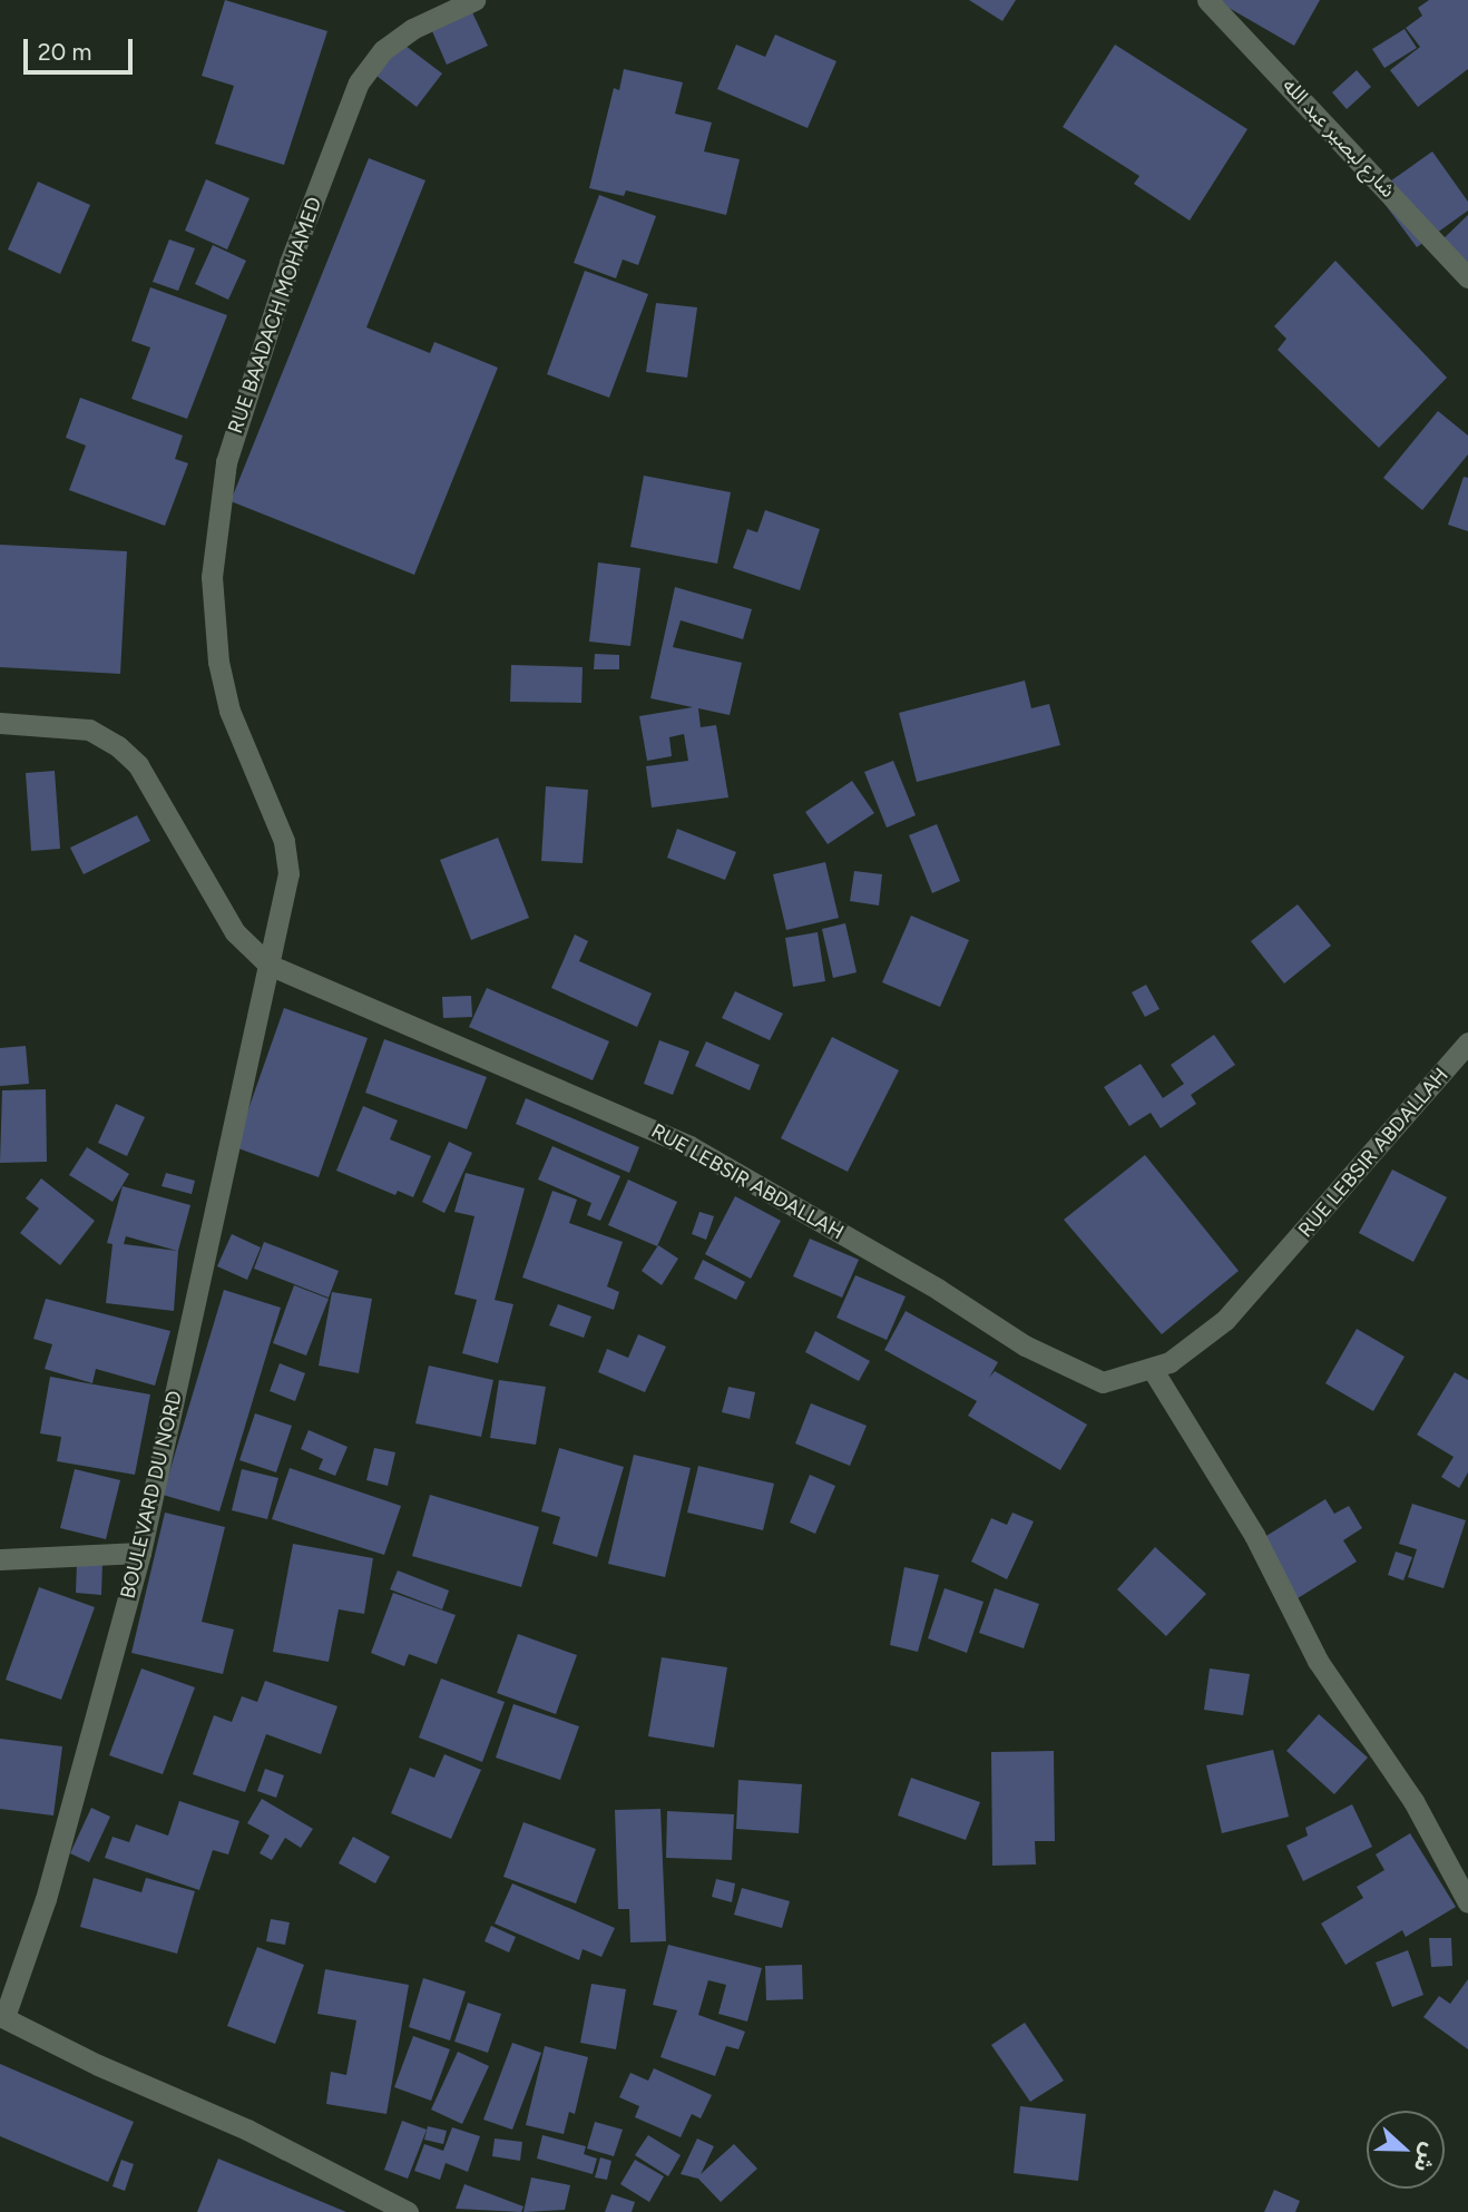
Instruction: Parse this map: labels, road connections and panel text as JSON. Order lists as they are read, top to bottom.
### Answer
{
  "streets": {
    "street": [
      "شارع لبصير عبد الله",
      "RUE BAADACH MOHAMED",
      "RUE LEBSIR ABDALLAH",
      "BOULEVARD DU NORD"
    ]
  },
  "crossings": [
    ["RUE BAADACH MOHAMED", "RUE LEBSIR ABDALLAH"],
    ["RUE BAADACH MOHAMED", "BOULEVARD DU NORD"],
    ["RUE LEBSIR ABDALLAH", "BOULEVARD DU NORD"]
  ],
  "scale_bar": "20 m",
  "north": "right"
}
